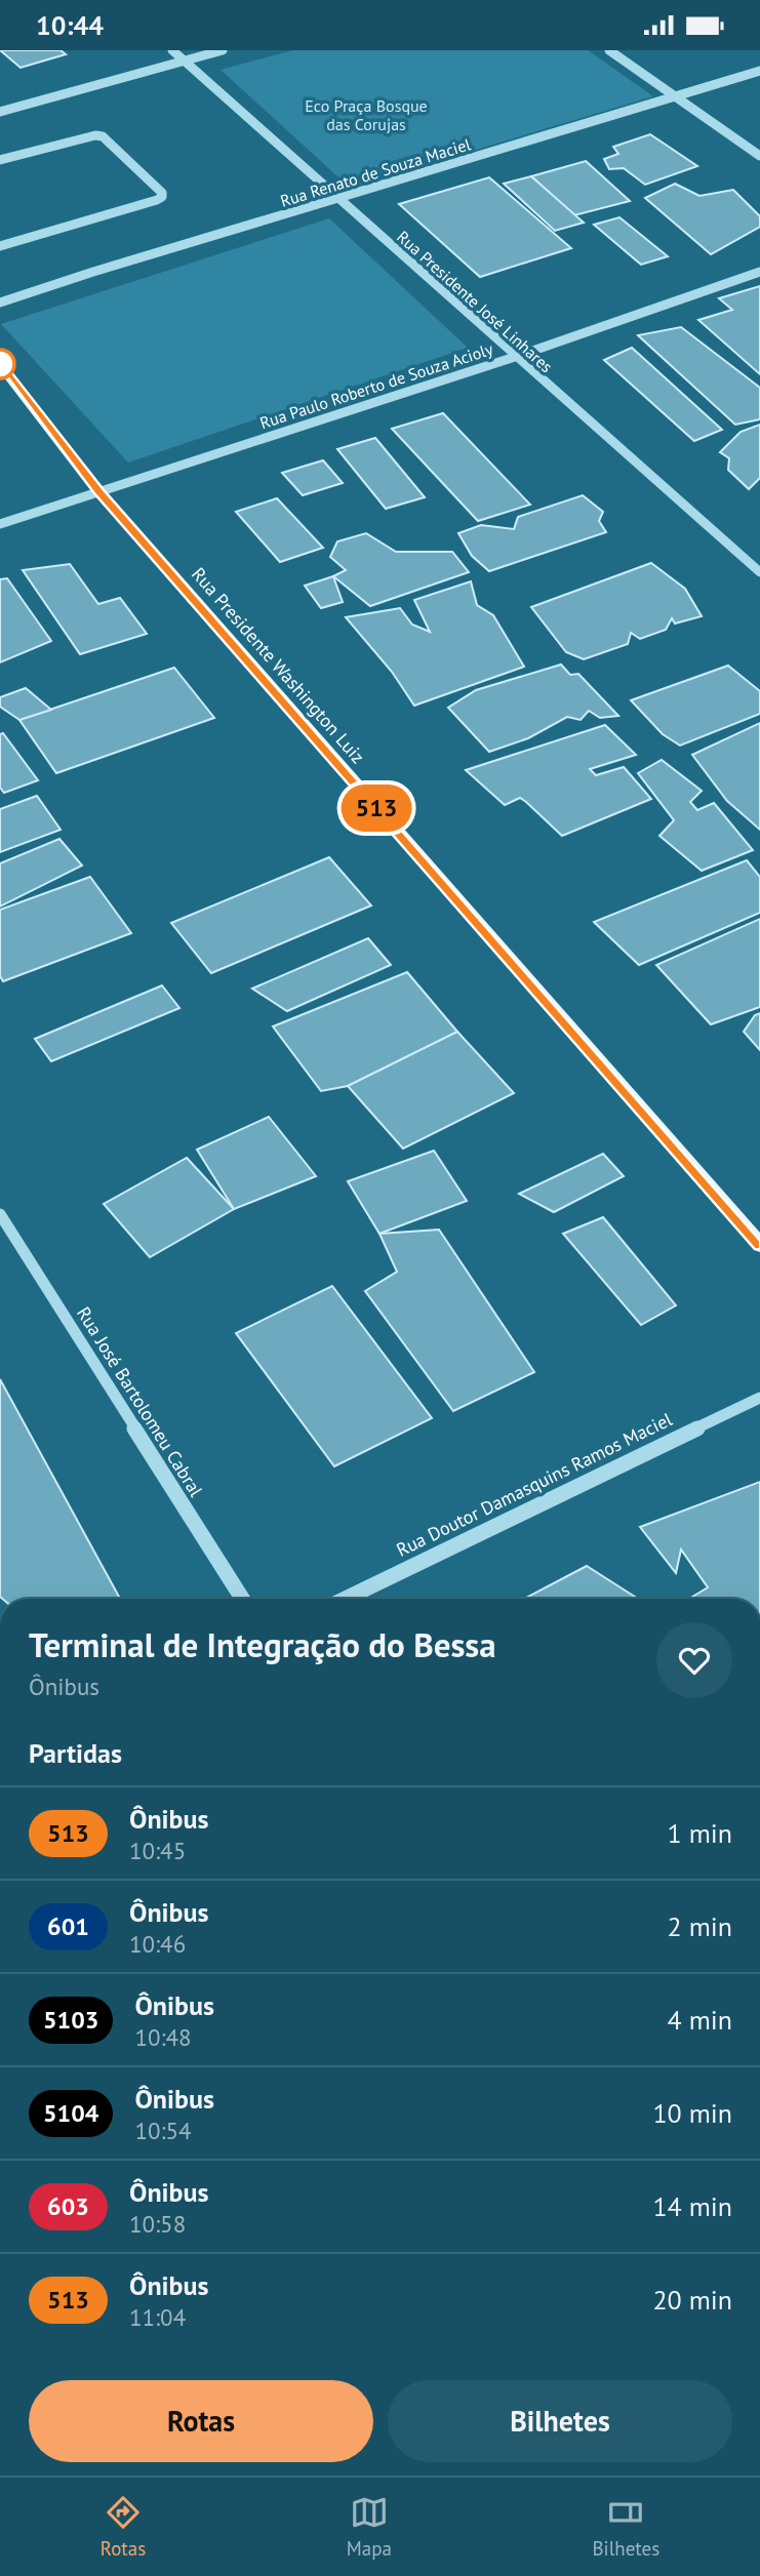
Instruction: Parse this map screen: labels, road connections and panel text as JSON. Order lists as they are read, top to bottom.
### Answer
{
  "streets": {
    "main road": ["Rua Presidente Washington Luiz"],
    "street": [
      "Rua Renato de Souza Maciel",
      "Rua Presidente José Linhares",
      "Rua Paulo Roberto de Souza Acioly",
      "Rua José Bartolomeu Cabral",
      "Rua Doutor Damasquins Ramos Maciel"
    ]
  },
  "crossings": [
    ["Rua Renato de Souza Maciel", "Rua Presidente José Linhares"],
    ["Rua Presidente José Linhares", "Rua Paulo Roberto de Souza Acioly"],
    ["Rua Paulo Roberto de Souza Acioly", "Rua Presidente Washington Luiz"]
  ],
  "parks": ["Eco Praça Bosque das Corujas"],
  "lines": ["bus line 513"],
  "page": {
    "status": "10:44",
    "on_map": "513",
    "heading": [
      ["Terminal de Integração do Bessa", "Ônibus"],
      "Partidas"
    ],
    "list": [
      {
        "mark": "513",
        "name": "Ônibus",
        "note": "10:45",
        "value": "1 min"
      },
      {
        "mark": "601",
        "name": "Ônibus",
        "note": "10:46",
        "value": "2 min"
      },
      {
        "mark": "5103",
        "name": "Ônibus",
        "note": "10:48",
        "value": "4 min"
      },
      {
        "mark": "5104",
        "name": "Ônibus",
        "note": "10:54",
        "value": "10 min"
      },
      {
        "mark": "603",
        "name": "Ônibus",
        "note": "10:58",
        "value": "14 min"
      },
      {
        "mark": "513",
        "name": "Ônibus",
        "note": "11:04",
        "value": "20 min"
      }
    ],
    "buttons": ["Rotas", "Bilhetes"],
    "tabs": ["Rotas", "Mapa", "Bilhetes"]
  }
}
